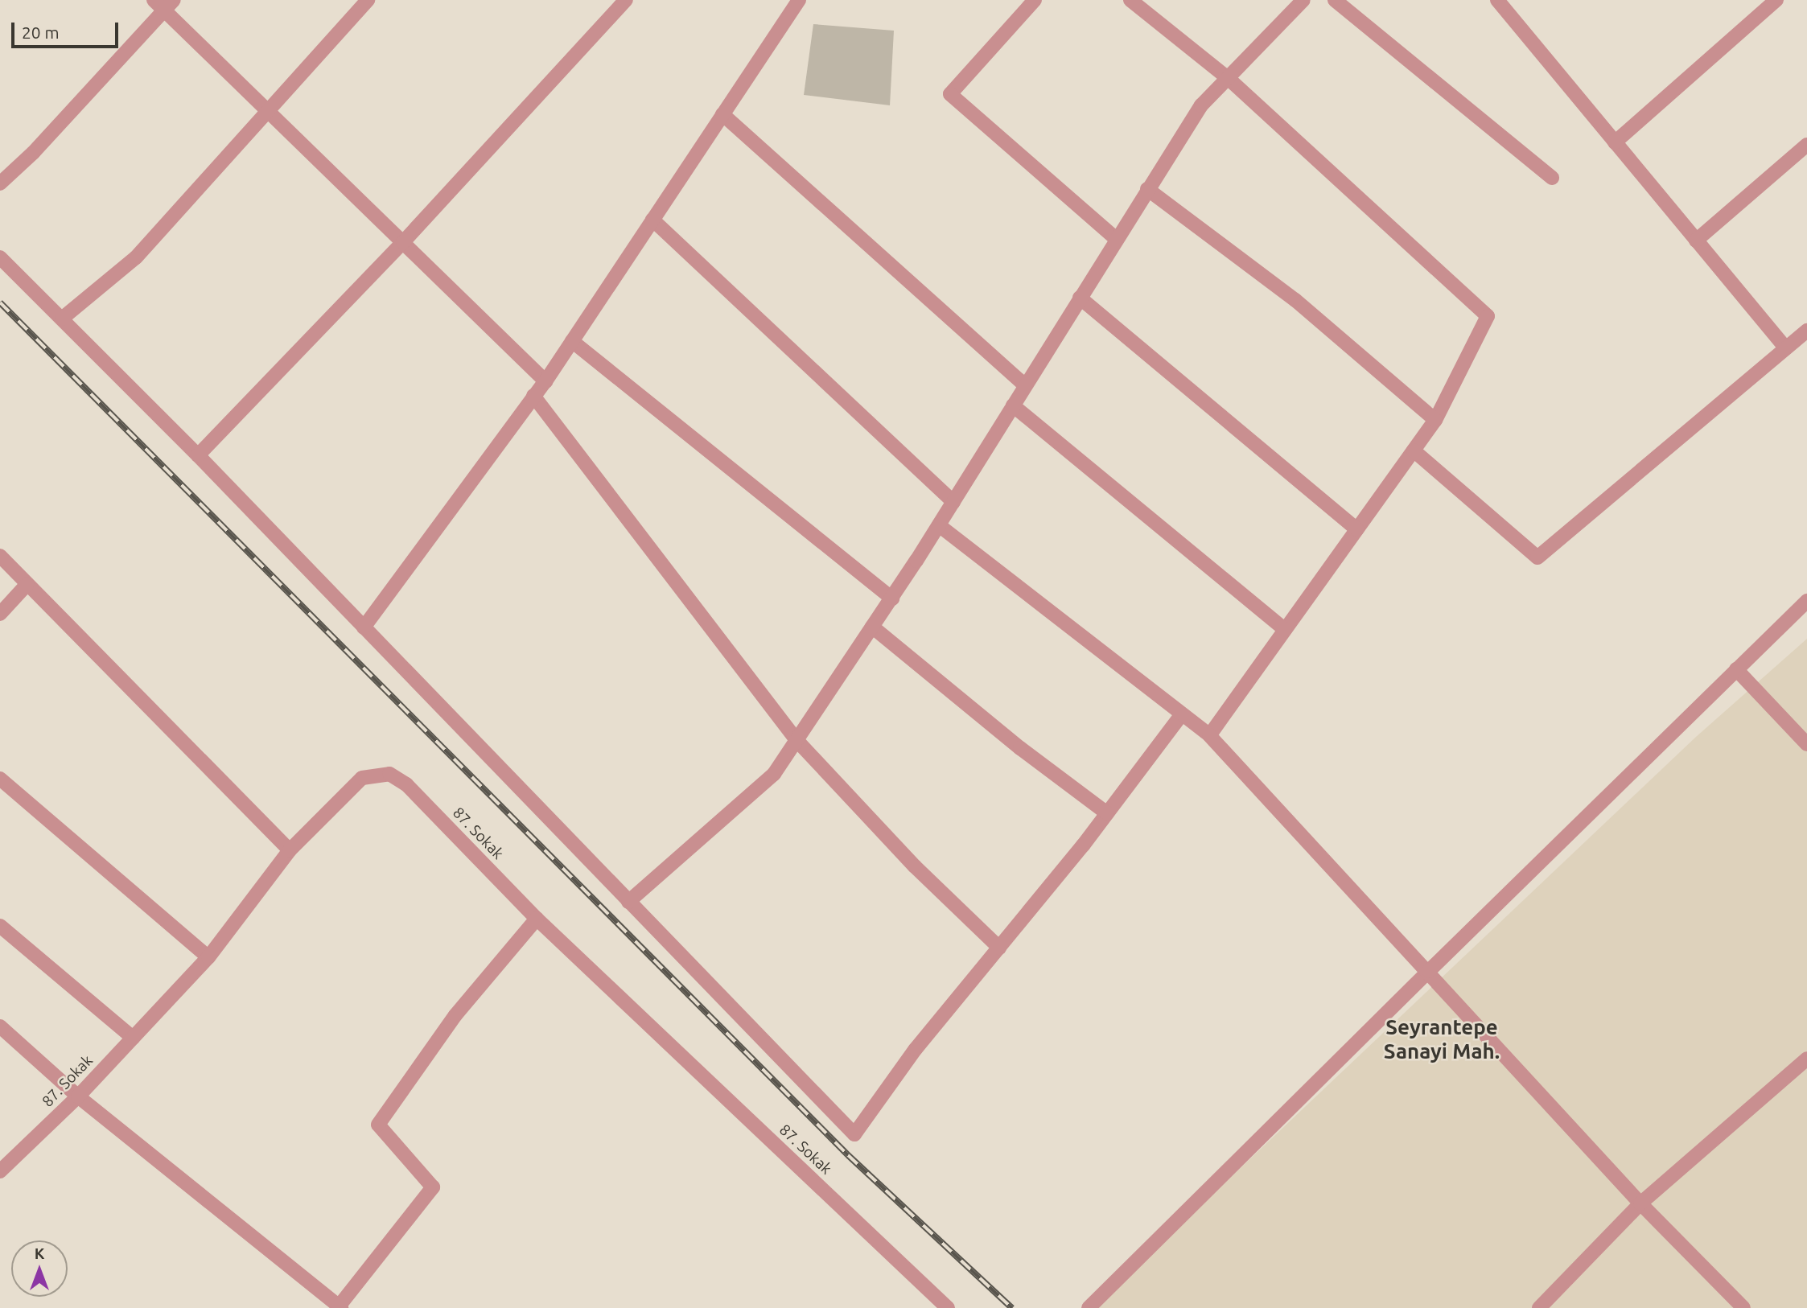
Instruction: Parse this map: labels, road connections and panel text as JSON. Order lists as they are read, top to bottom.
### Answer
{
  "streets": {
    "street": ["87. Sokak"]
  },
  "districts": ["Seyrantepe Sanayi Mah."],
  "scale_bar": "20 m",
  "north": "top"
}
